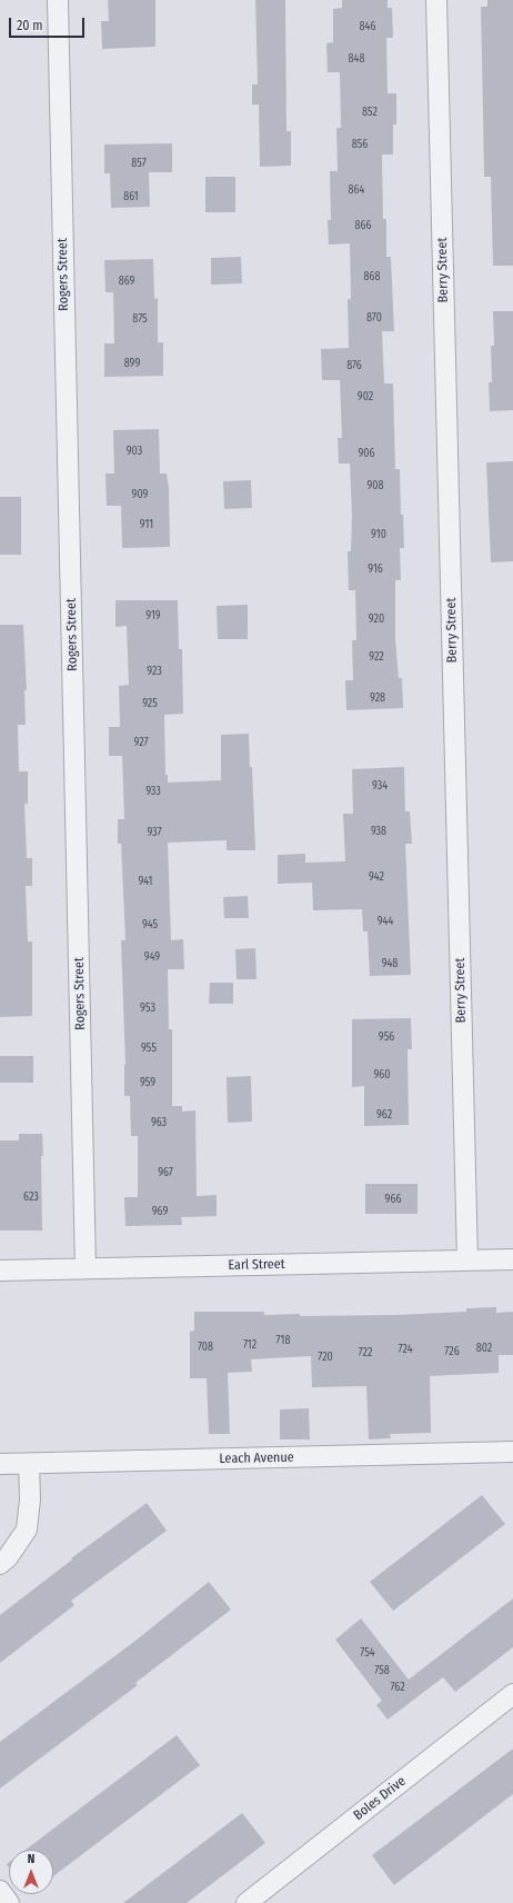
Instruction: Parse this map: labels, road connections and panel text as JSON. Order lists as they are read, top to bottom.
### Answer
{
  "streets": {
    "street": [
      "Berry Street",
      "Rogers Street",
      "Earl Street",
      "Leach Avenue",
      "Boles Drive"
    ]
  },
  "crossings": [
    ["Berry Street", "Earl Street"],
    ["Rogers Street", "Earl Street"]
  ],
  "house_numbers": [
    "846",
    "848",
    "852",
    "856",
    "857",
    "864",
    "861",
    "866",
    "868",
    "869",
    "870",
    "875",
    "899",
    "876",
    "902",
    "903",
    "906",
    "908",
    "909",
    "911",
    "910",
    "916",
    "919",
    "920",
    "922",
    "923",
    "928",
    "925",
    "927",
    "934",
    "933",
    "938",
    "937",
    "942",
    "941",
    "944",
    "945",
    "949",
    "948",
    "953",
    "956",
    "955",
    "960",
    "959",
    "962",
    "963",
    "967",
    "623",
    "966",
    "969",
    "718",
    "712",
    "708",
    "802",
    "724",
    "726",
    "722",
    "720",
    "754",
    "758",
    "762"
  ],
  "scale_bar": "20 m",
  "north": "top"
}
